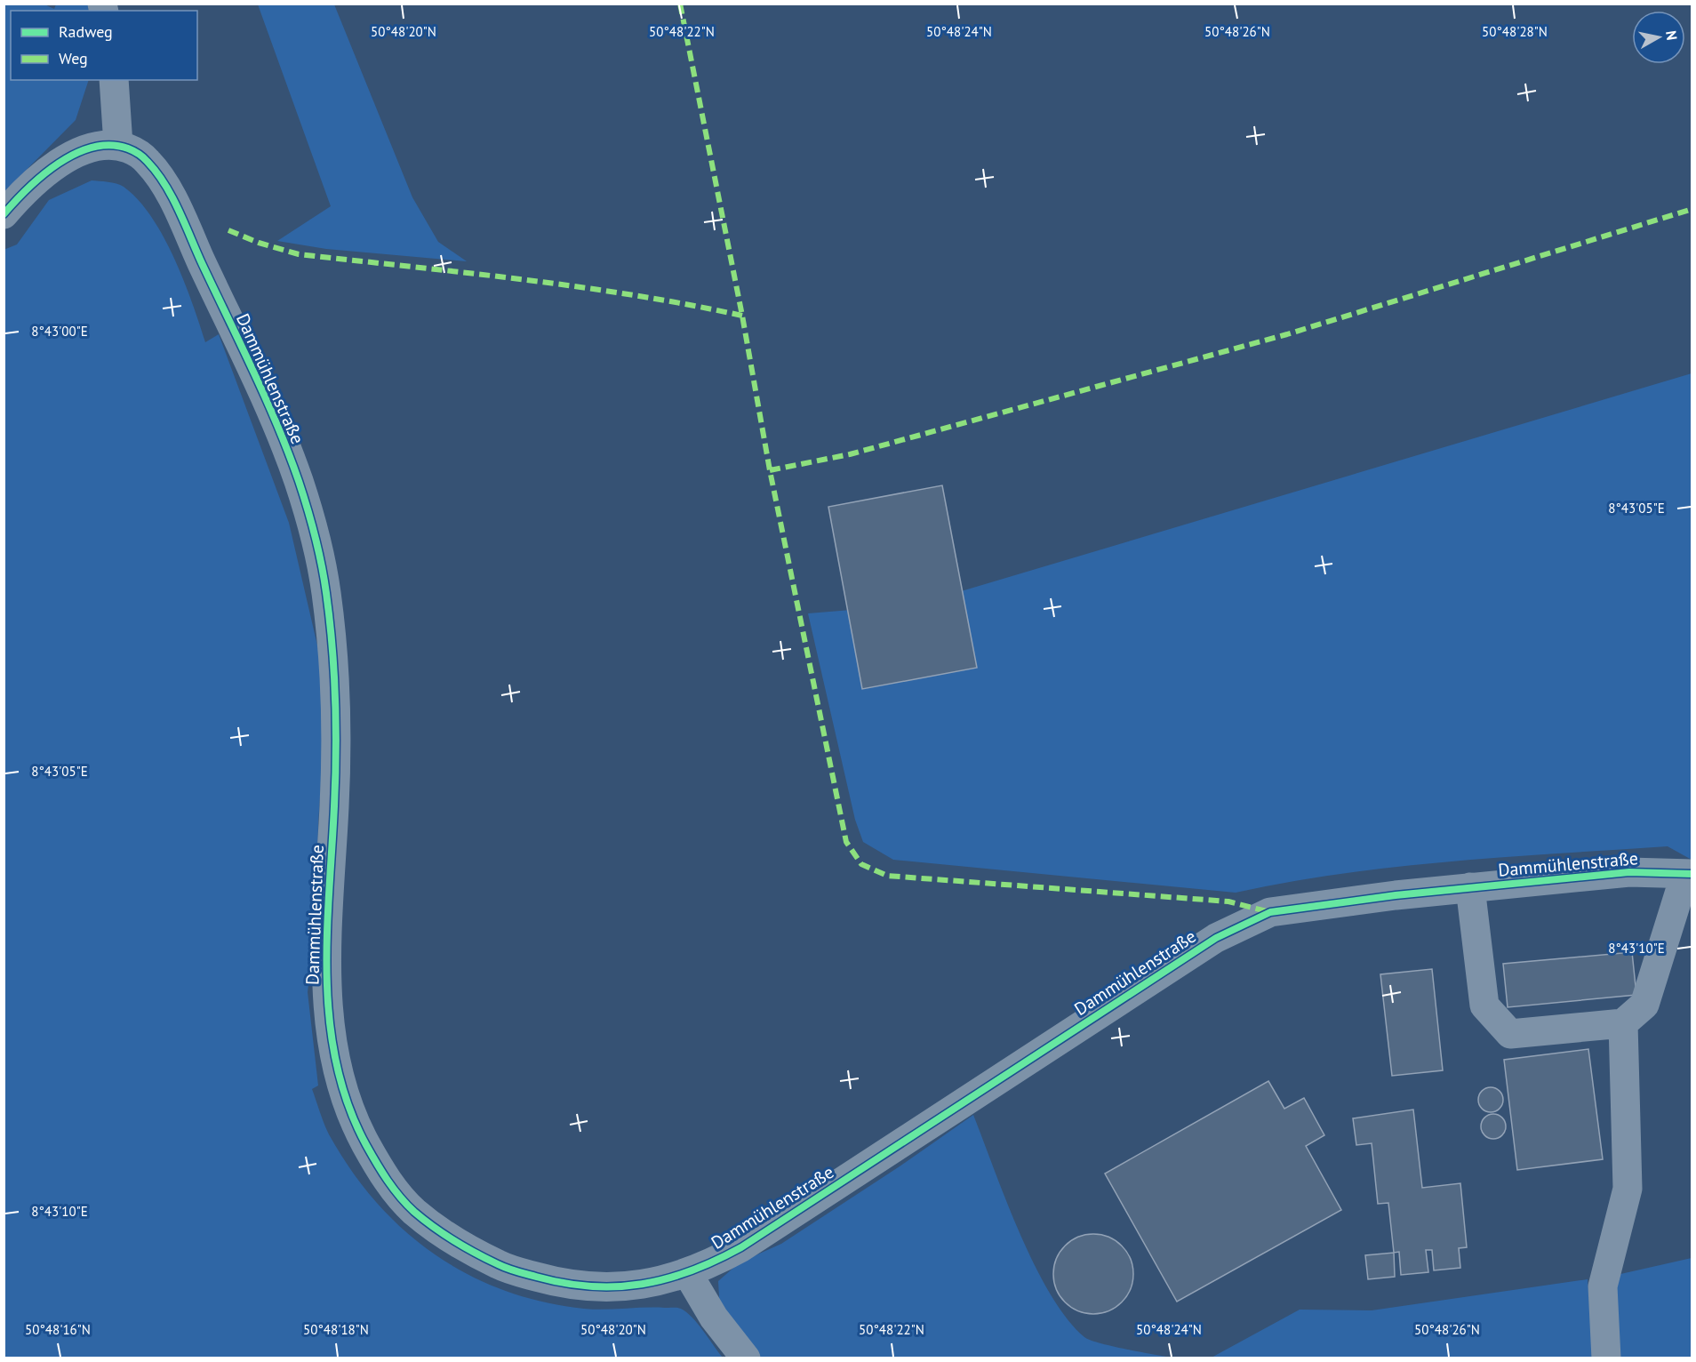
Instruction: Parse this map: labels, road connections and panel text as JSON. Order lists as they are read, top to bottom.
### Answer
{
  "streets": {
    "street": ["Dammühlenstraße"]
  },
  "legend": ["Radweg", "Weg"],
  "north": "right",
  "coordinates": [
    "50°48'28\"N",
    "50°48'20\"N",
    "50°48'22\"N",
    "50°48'24\"N",
    "50°48'26\"N",
    "8°43'00\"E",
    "8°43'05\"E",
    "8°43'10\"E",
    "50°48'16\"N",
    "50°48'18\"N"
  ]
}
